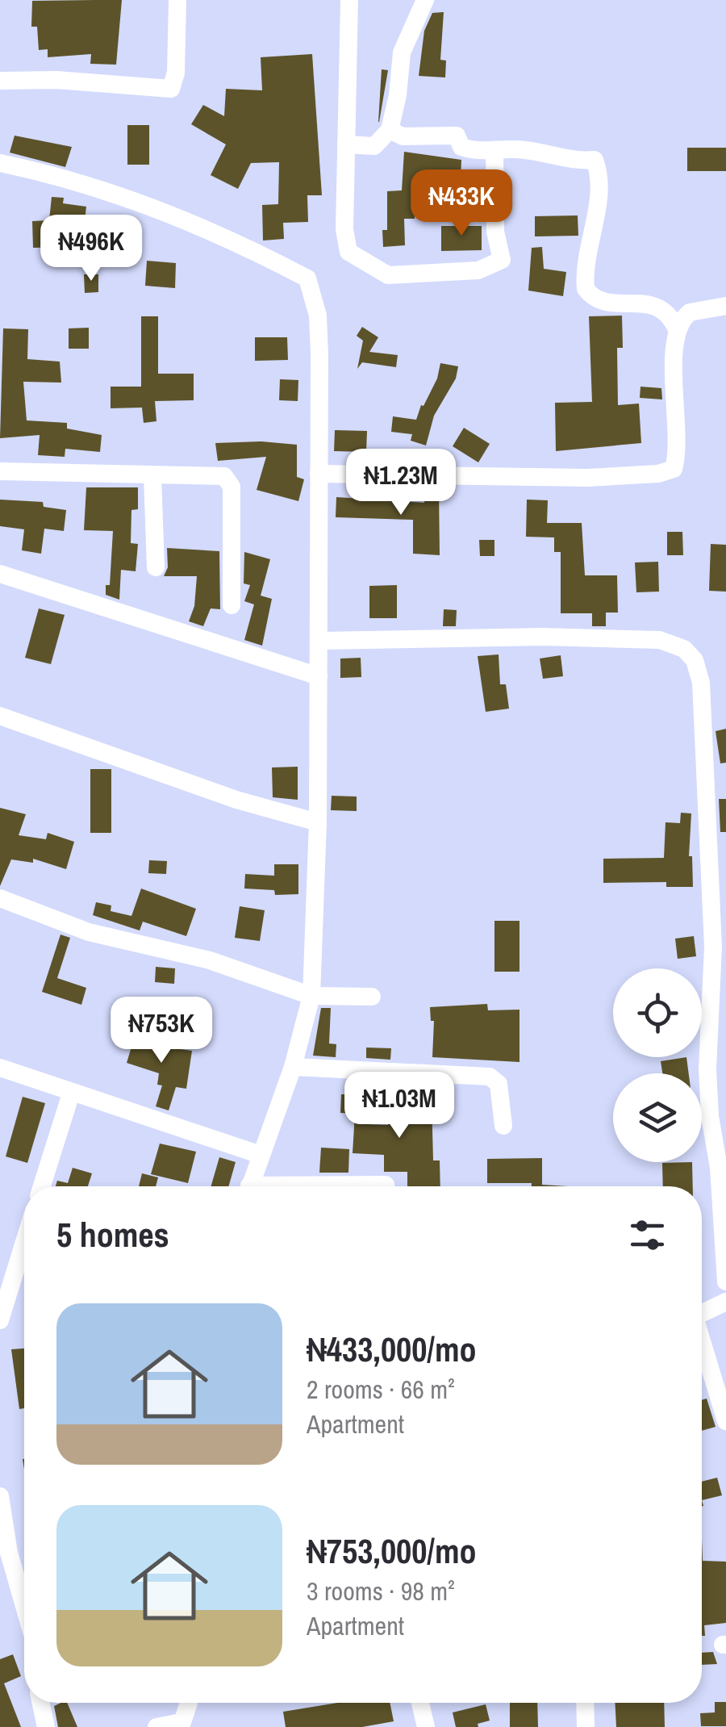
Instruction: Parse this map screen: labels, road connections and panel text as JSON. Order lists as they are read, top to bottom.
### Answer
{
  "page": {
    "price": [
      "₦433K",
      "₦496K",
      "₦1.23M",
      "₦753K",
      "₦1.03M"
    ],
    "heading": "5 homes",
    "list": [
      {
        "name": "₦433,000/mo",
        "note": "2 rooms · 66 m² · Apartment"
      },
      {
        "name": "₦753,000/mo",
        "note": "3 rooms · 98 m² · Apartment"
      }
    ]
  }
}
